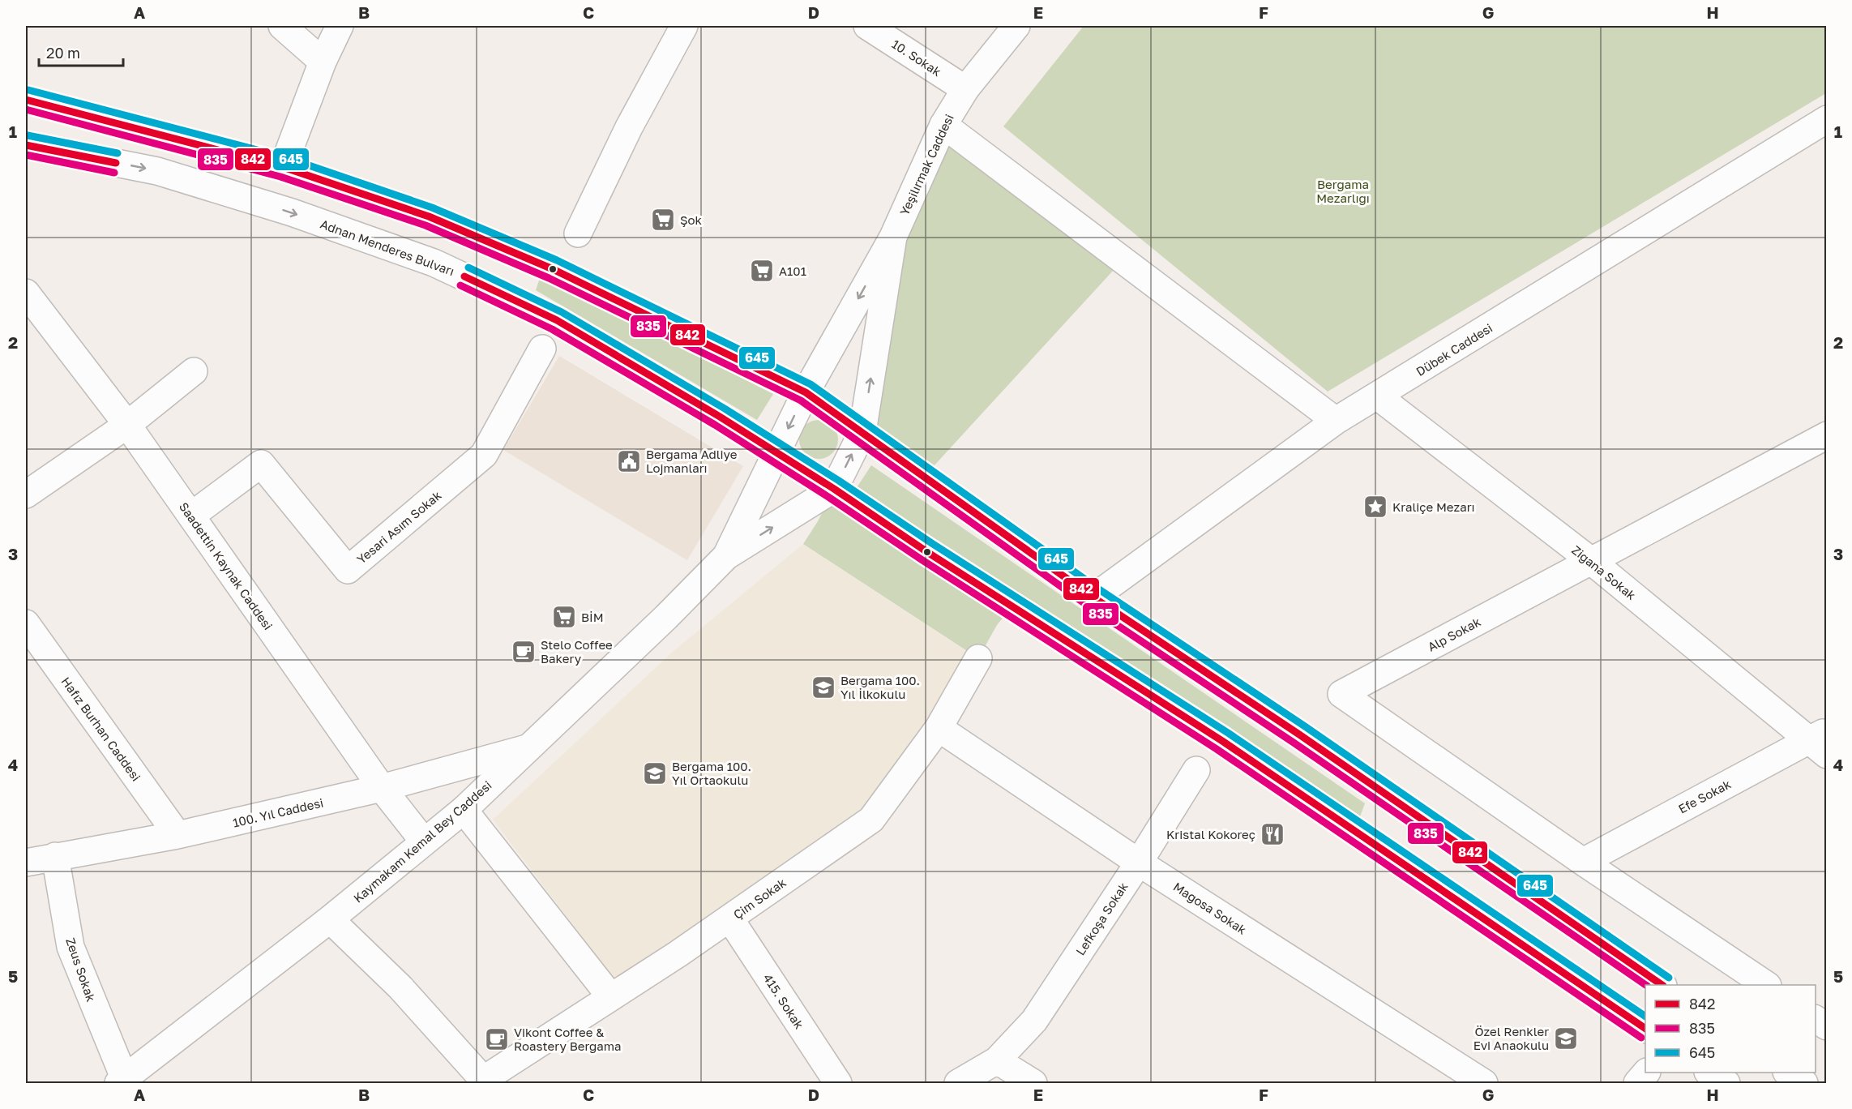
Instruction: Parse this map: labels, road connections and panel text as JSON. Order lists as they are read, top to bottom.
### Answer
{
  "streets": {
    "street": [
      "10. Sokak",
      "Yeşilırmak Caddesi",
      "Adnan Menderes Bulvarı",
      "Dübek Caddesi",
      "Yesari Asım Sokak",
      "Saadettin Kaynak Caddesi",
      "Zigana Sokak",
      "Alp Sokak",
      "Hafız Burhan Caddesi",
      "Efe Sokak",
      "100. Yıl Caddesi",
      "Kaymakam Kemal Bey Caddesi",
      "Çim Sokak",
      "Magosa Sokak",
      "Lefkoşa Sokak",
      "Zeus Sokak",
      "415. Sokak"
    ]
  },
  "crossings": [
    ["10. Sokak", "Yeşilırmak Caddesi"],
    ["Yeşilırmak Caddesi", "Kaymakam Kemal Bey Caddesi"],
    ["Adnan Menderes Bulvarı", "Kaymakam Kemal Bey Caddesi"],
    ["Dübek Caddesi", "Zigana Sokak"],
    ["Yesari Asım Sokak", "Saadettin Kaynak Caddesi"],
    ["Saadettin Kaynak Caddesi", "100. Yıl Caddesi"],
    ["Saadettin Kaynak Caddesi", "Kaymakam Kemal Bey Caddesi"],
    ["Zigana Sokak", "Alp Sokak"],
    ["Zigana Sokak", "Efe Sokak"],
    ["Alp Sokak", "Efe Sokak"],
    ["Hafız Burhan Caddesi", "100. Yıl Caddesi"],
    ["100. Yıl Caddesi", "Kaymakam Kemal Bey Caddesi"],
    ["100. Yıl Caddesi", "Zeus Sokak"],
    ["Kaymakam Kemal Bey Caddesi", "Zeus Sokak"],
    ["Çim Sokak", "Magosa Sokak"],
    ["Çim Sokak", "415. Sokak"],
    ["Magosa Sokak", "Lefkoşa Sokak"]
  ],
  "parks": ["Bergama Mezarlığı"],
  "places": {
    "supermarket": ["Şok", "A101", "BİM"],
    "public building": ["Bergama Adliye Lojmanları"],
    "place": ["Kraliçe Mezarı"],
    "cafe": ["Stelo Coffee Bakery", "Vikont Coffee & Roastery Bergama"],
    "school or university": ["Bergama 100. Yıl İlkokulu", "Bergama 100. Yıl Ortaokulu", "Özel Renkler Evi Anaokulu"],
    "restaurant": ["Kristal Kokoreç"]
  },
  "lines": ["transit line 645", "transit line 842", "transit line 835"],
  "legend": ["842", "835", "645"],
  "scale_bar": "20 m",
  "grid": {
    "columns": [
      "A",
      "B",
      "C",
      "D",
      "E",
      "F",
      "G",
      "H"
    ],
    "rows": [
      "1",
      "2",
      "3",
      "4",
      "5"
    ]
  }
}
